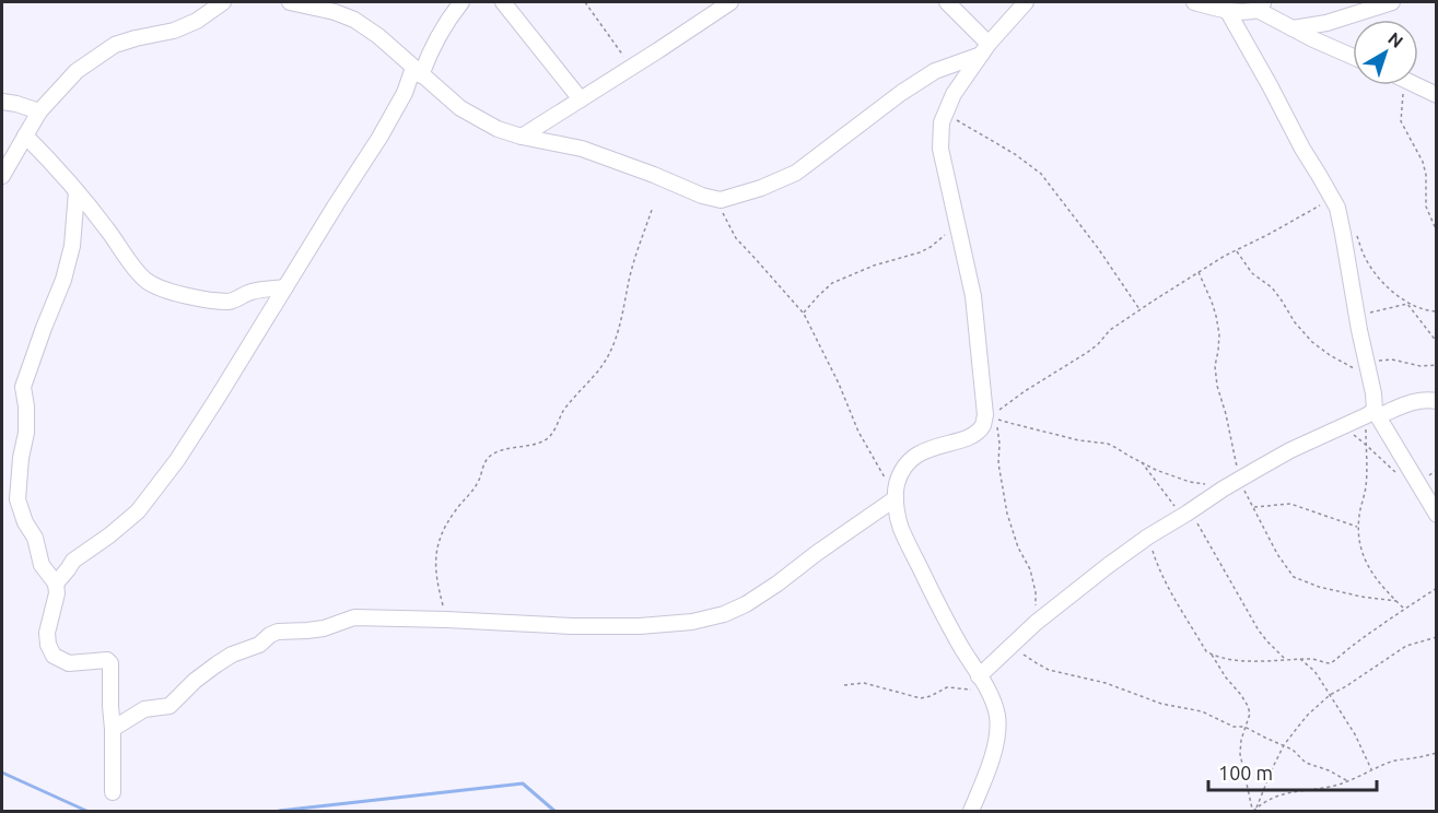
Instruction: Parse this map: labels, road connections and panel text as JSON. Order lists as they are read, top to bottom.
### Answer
{
  "scale_bar": "100 m",
  "north": "top right"
}
